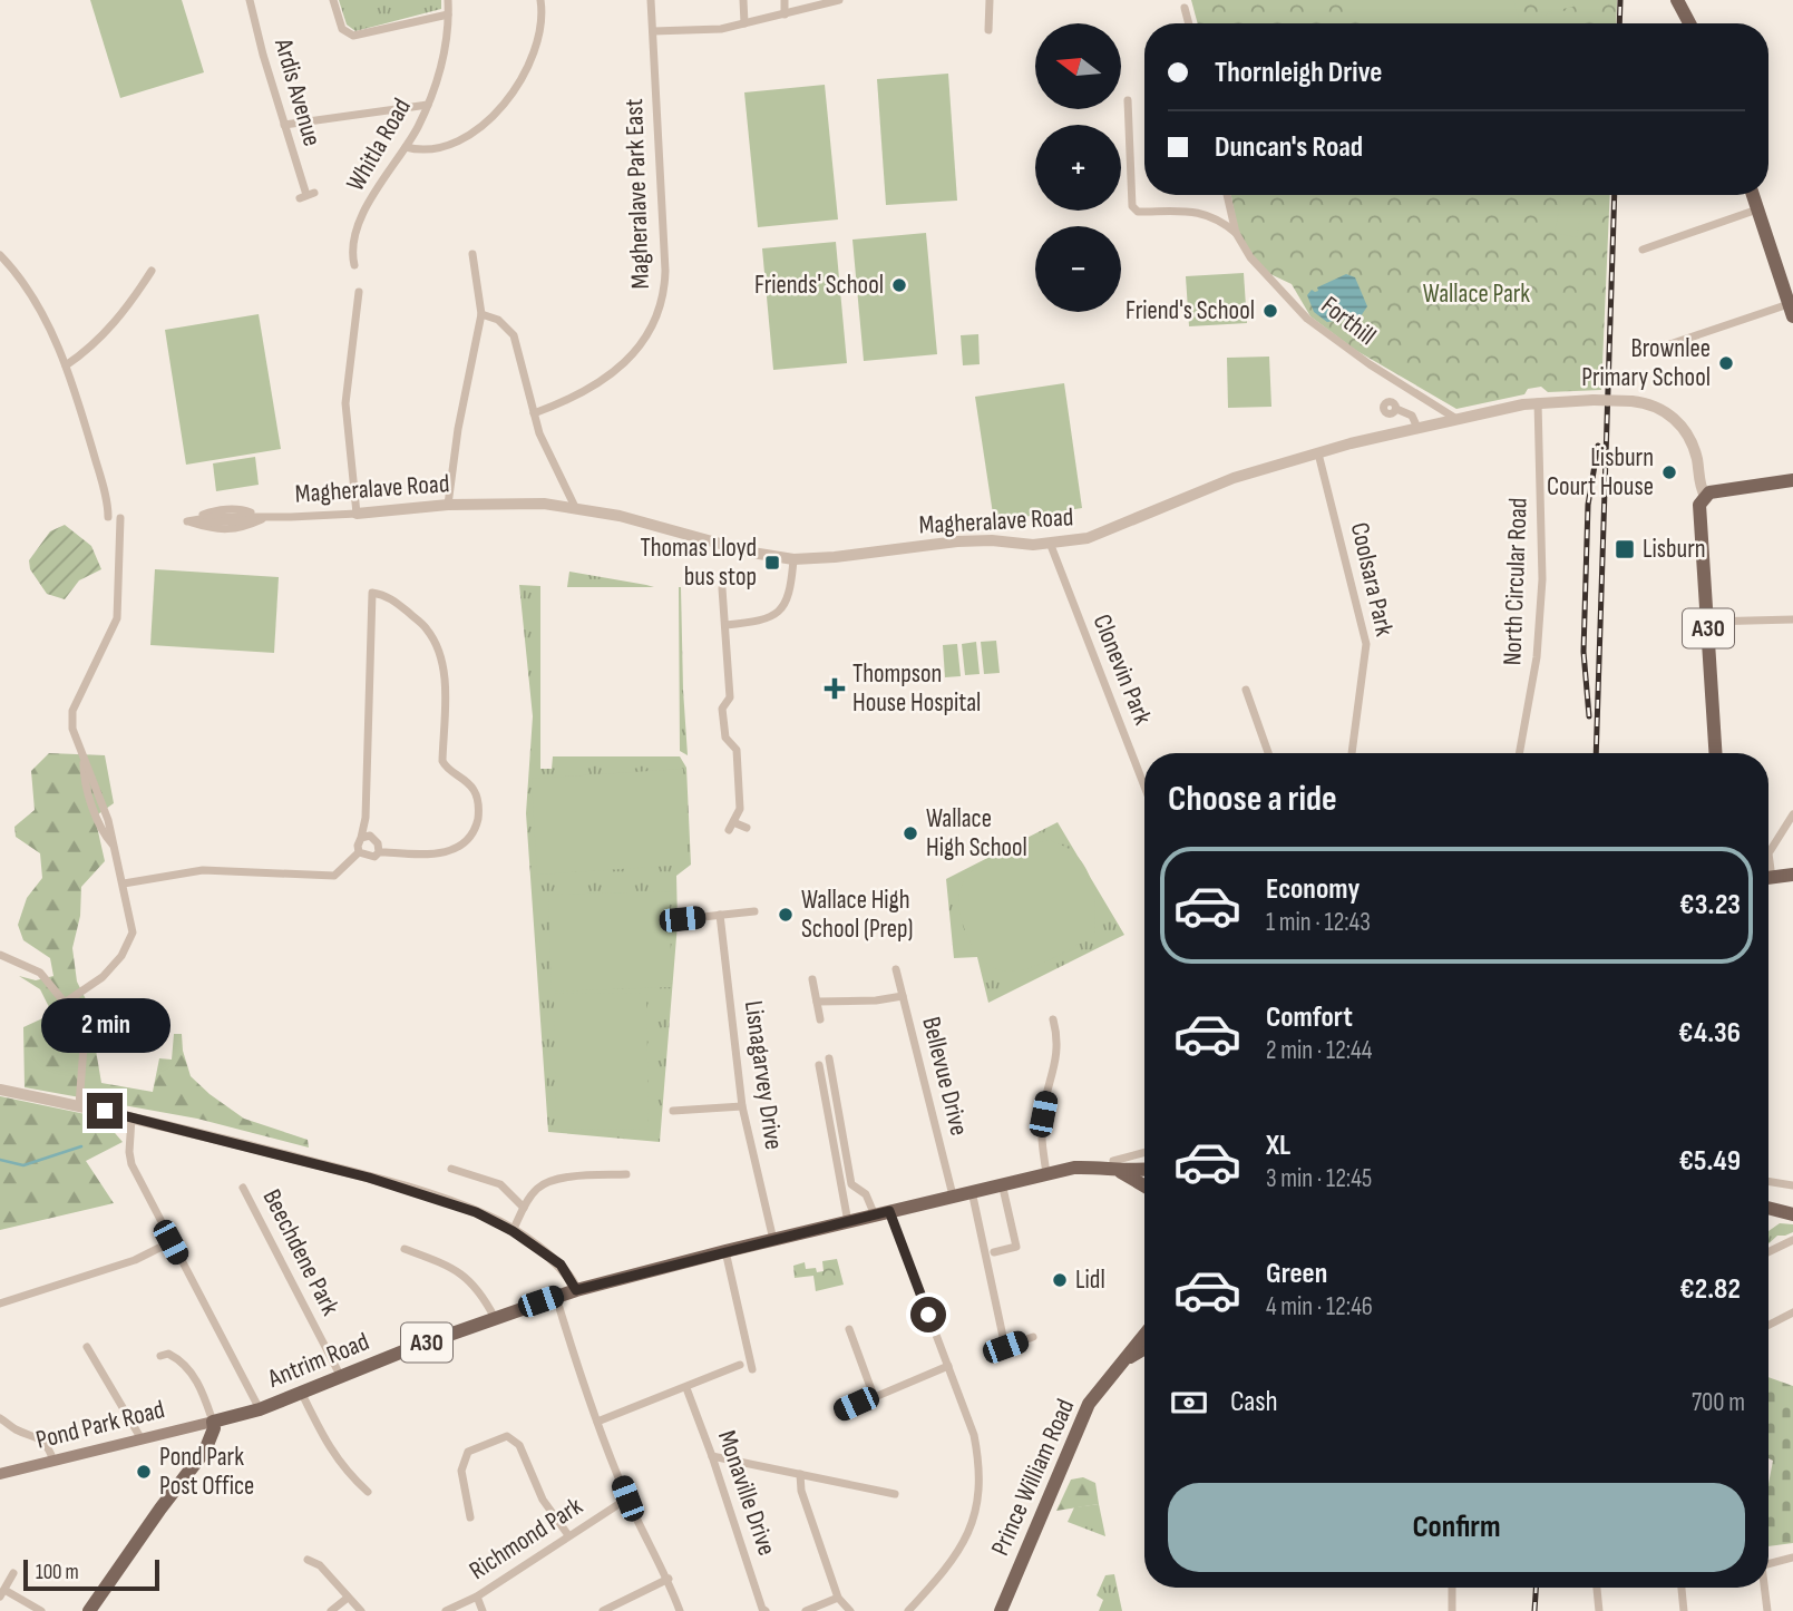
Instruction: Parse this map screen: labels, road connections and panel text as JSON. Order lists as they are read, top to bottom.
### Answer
{
  "streets": {
    "main road": [
      "A30",
      "Antrim Road",
      "Pond Park Road",
      "Prince William Road"
    ],
    "street": [
      "Ardis Avenue",
      "Whitla Road",
      "Magheralave Park East",
      "Forthill",
      "Magheralave Road",
      "Coolsara Park",
      "North Circular Road",
      "Clonevin Park",
      "Lisnagarvey Drive",
      "Bellevue Drive",
      "Beechdene Park",
      "Monaville Drive",
      "Richmond Park"
    ]
  },
  "crossings": [
    ["Forthill", "Magheralave Road"],
    ["Magheralave Road", "Coolsara Park"],
    ["Magheralave Road", "North Circular Road"],
    ["Magheralave Road", "A30"],
    ["Magheralave Road", "Clonevin Park"],
    ["Lisnagarvey Drive", "Antrim Road"],
    ["Bellevue Drive", "Antrim Road"],
    ["Beechdene Park", "Antrim Road"],
    ["Antrim Road", "Pond Park Road"]
  ],
  "parks": ["Wallace Park"],
  "places": {
    "other": [
      "Friends' School",
      "Friend's School",
      "Brownlee Primary School",
      "Lisburn Court House",
      "Wallace High School",
      "Wallace High School (Prep)",
      "Lidl",
      "Pond Park Post Office"
    ],
    "transit": ["Lisburn", "Thomas Lloyd bus stop"],
    "health": ["Thompson House Hospital"]
  },
  "scale_bar": "100 m",
  "north": "left",
  "page": {
    "map_buttons": ["+", "−"],
    "banner": ["Thornleigh Drive", "Duncan's Road"],
    "heading": "Choose a ride",
    "list": [
      {
        "name": "Economy",
        "note": "1 min · 12:43",
        "value": "€3.23"
      },
      {
        "name": "Comfort",
        "note": "2 min · 12:44",
        "value": "€4.36"
      },
      {
        "name": "XL",
        "note": "3 min · 12:45",
        "value": "€5.49"
      },
      {
        "name": "Green",
        "note": "4 min · 12:46",
        "value": "€2.82"
      }
    ],
    "bubble": "2 min",
    "pay": ["Cash", "700 m"],
    "buttons": "Confirm",
    "scale": "100 m"
  }
}
